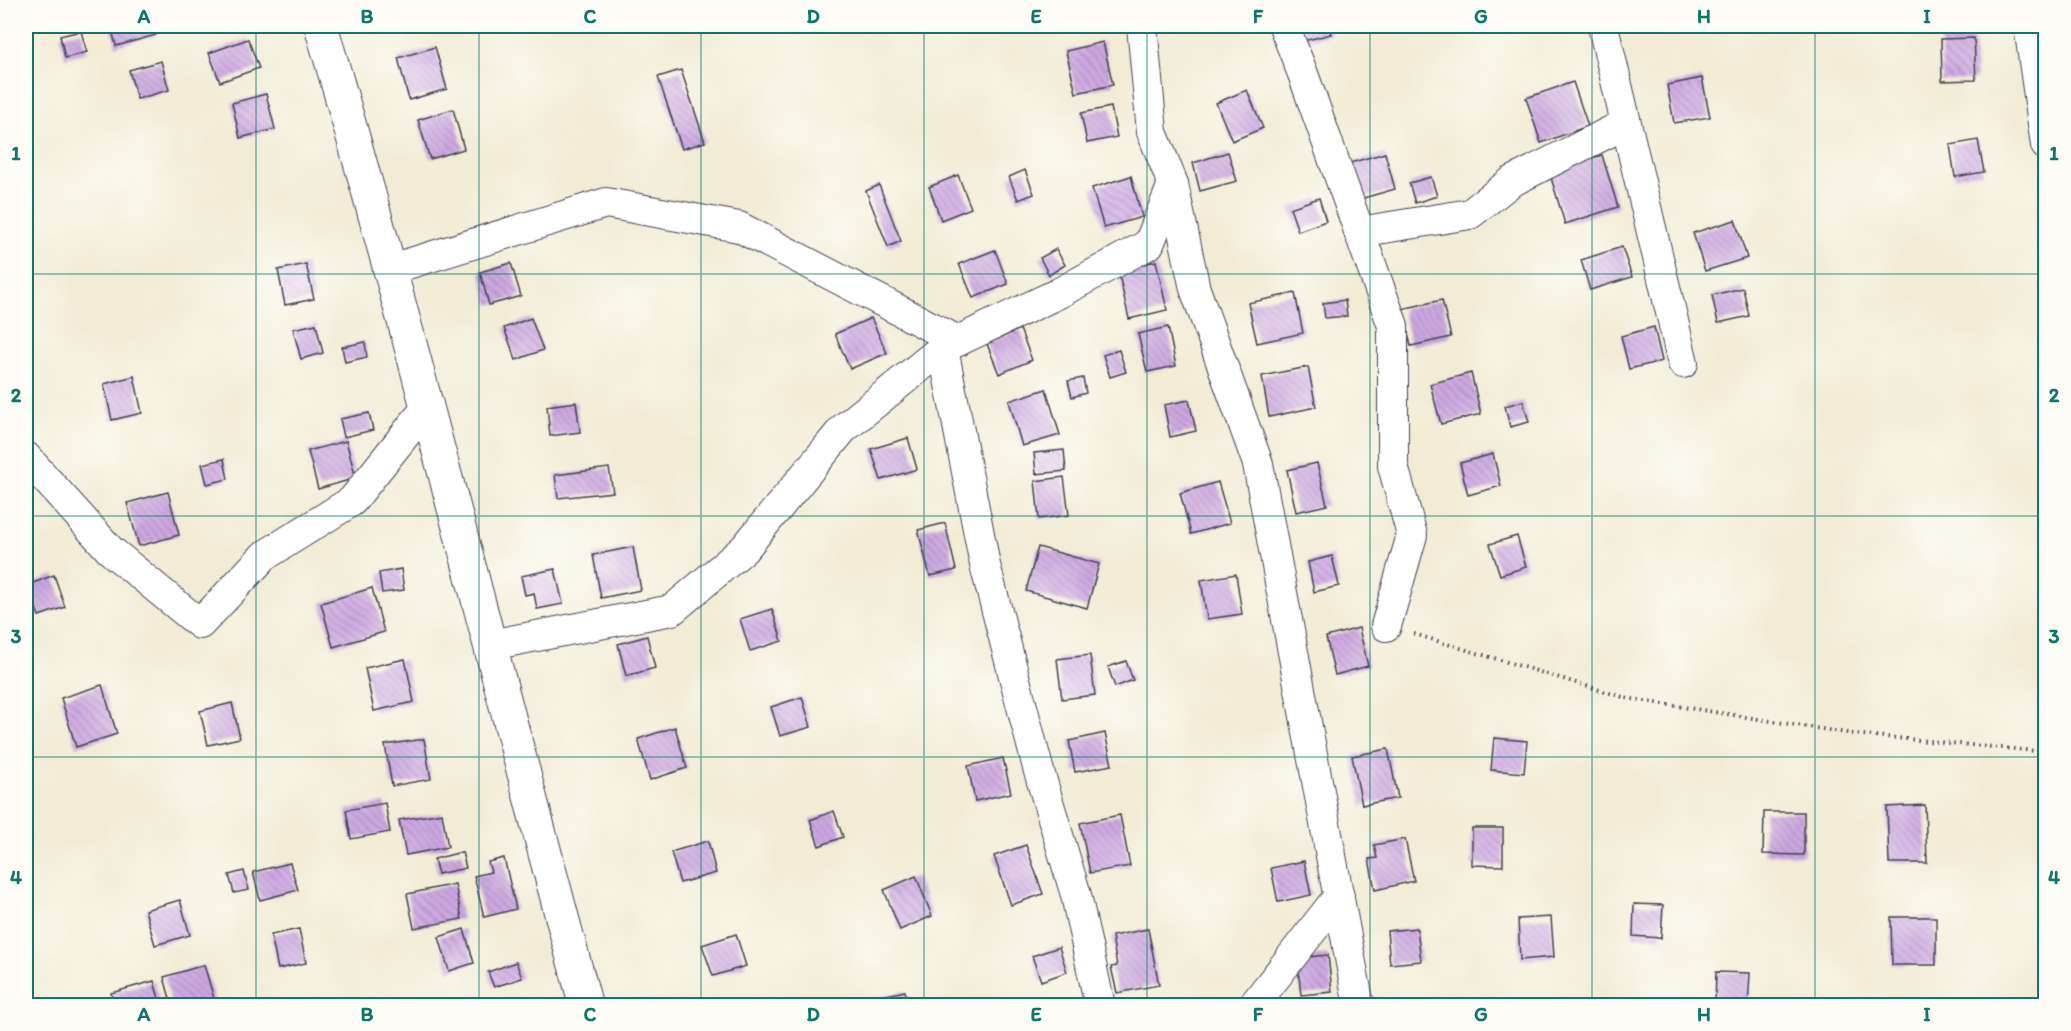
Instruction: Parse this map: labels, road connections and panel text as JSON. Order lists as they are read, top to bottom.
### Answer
{
  "grid": {
    "columns": [
      "A",
      "B",
      "C",
      "D",
      "E",
      "F",
      "G",
      "H",
      "I"
    ],
    "rows": [
      "1",
      "2",
      "3",
      "4"
    ]
  }
}
